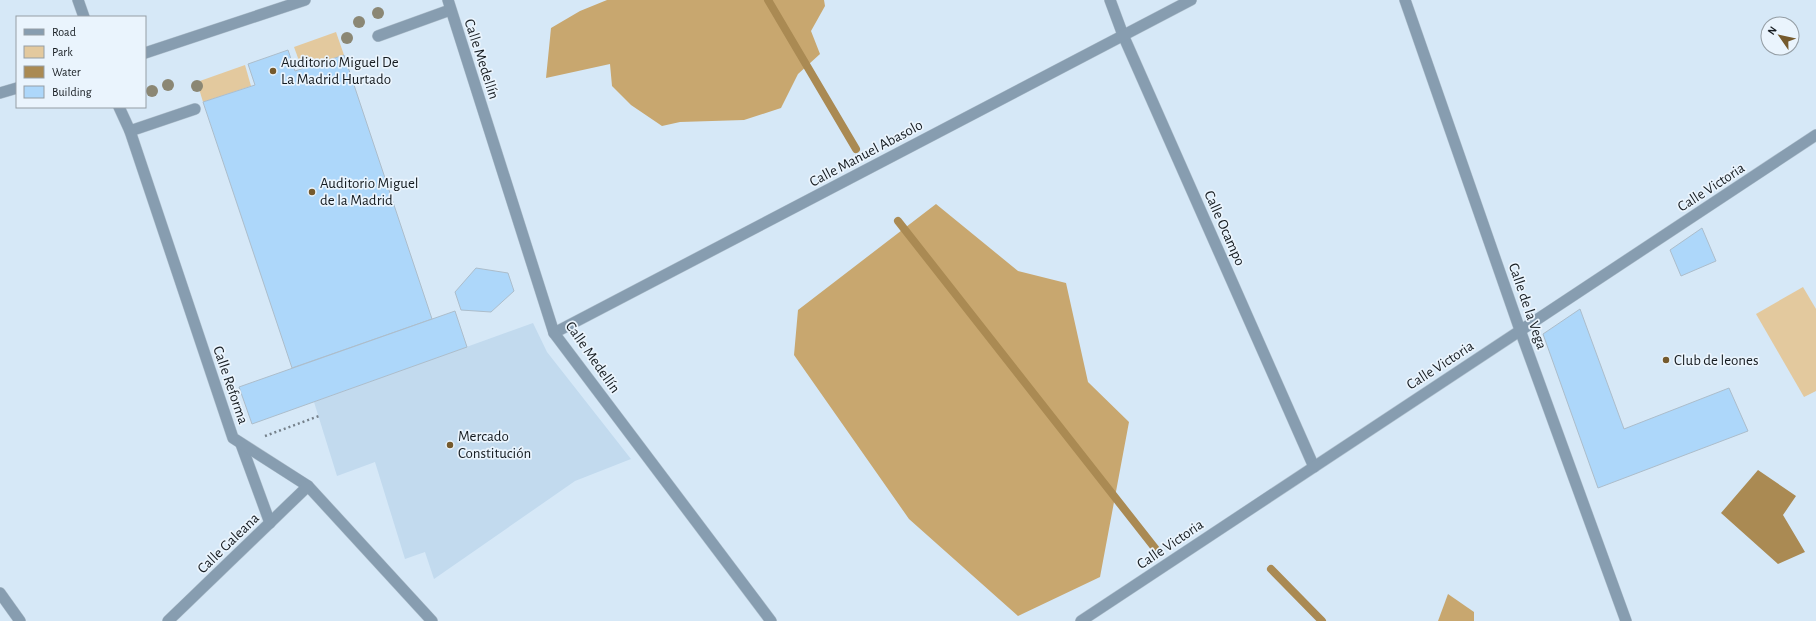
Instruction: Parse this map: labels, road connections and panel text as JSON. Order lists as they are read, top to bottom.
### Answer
{
  "streets": {
    "street": [
      "Calle Medellín",
      "Calle Manuel Abasolo",
      "Calle Victoria",
      "Calle Ocampo",
      "Calle de la Vega",
      "Calle Reforma",
      "Calle Galeana"
    ]
  },
  "crossings": [
    ["Calle Medellín", "Calle Manuel Abasolo"],
    ["Calle Manuel Abasolo", "Calle Ocampo"],
    ["Calle Victoria", "Calle Ocampo"],
    ["Calle Victoria", "Calle de la Vega"],
    ["Calle Reforma", "Calle Galeana"]
  ],
  "places": [
    "Auditorio Miguel De La Madrid Hurtado",
    "Auditorio Miguel de la Madrid",
    "Club de leones",
    "Mercado Constitución"
  ],
  "legend": [
    "Road",
    "Park",
    "Water",
    "Building"
  ],
  "north": "top left"
}
